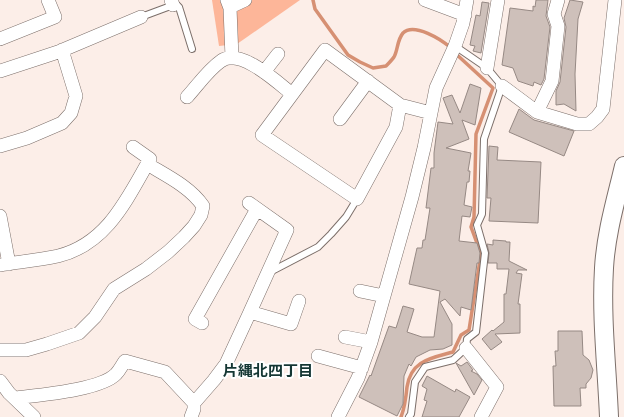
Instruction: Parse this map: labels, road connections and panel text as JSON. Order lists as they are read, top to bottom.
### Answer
{
  "districts": ["片縄北四丁目"]
}
